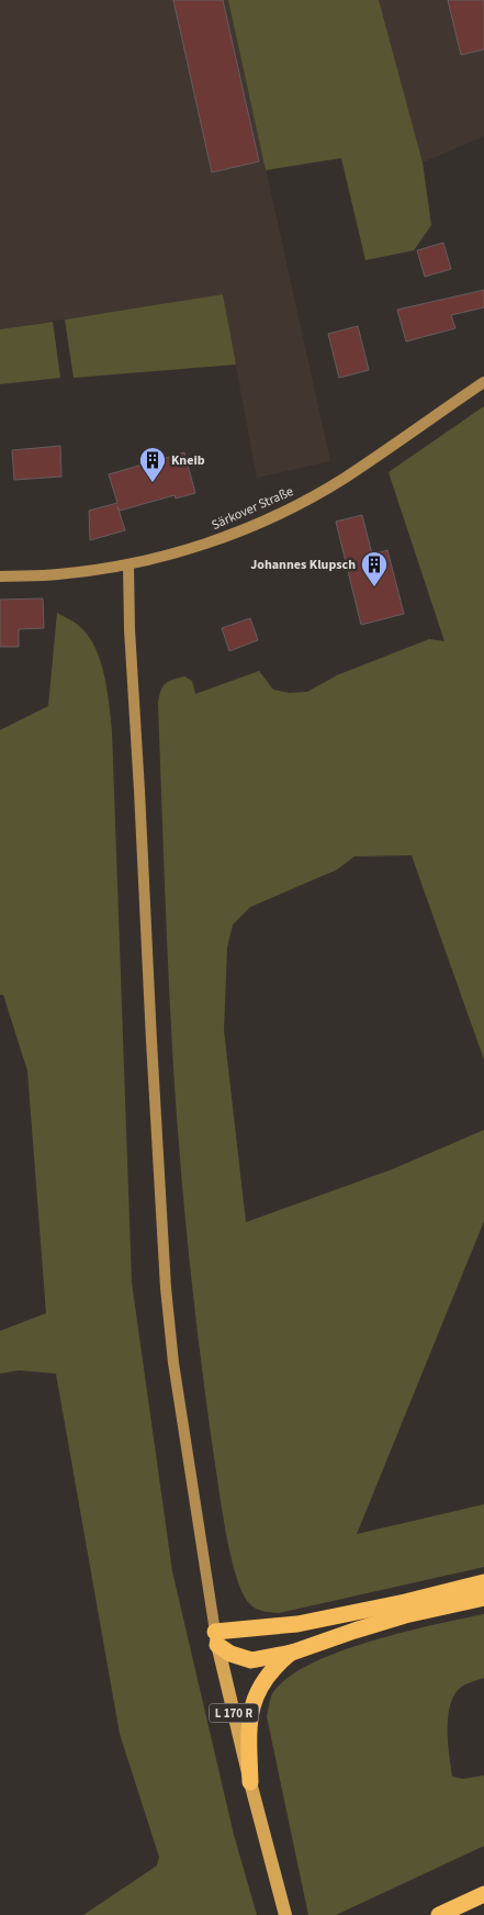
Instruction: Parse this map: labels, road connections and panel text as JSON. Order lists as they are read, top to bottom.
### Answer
{
  "streets": {
    "main road": ["Särkover Straße", "L 170 R"]
  },
  "crossings": [
    ["Särkover Straße", "L 170 R"]
  ],
  "places": {
    "building": ["Kneib", "Johannes Klupsch"]
  }
}
